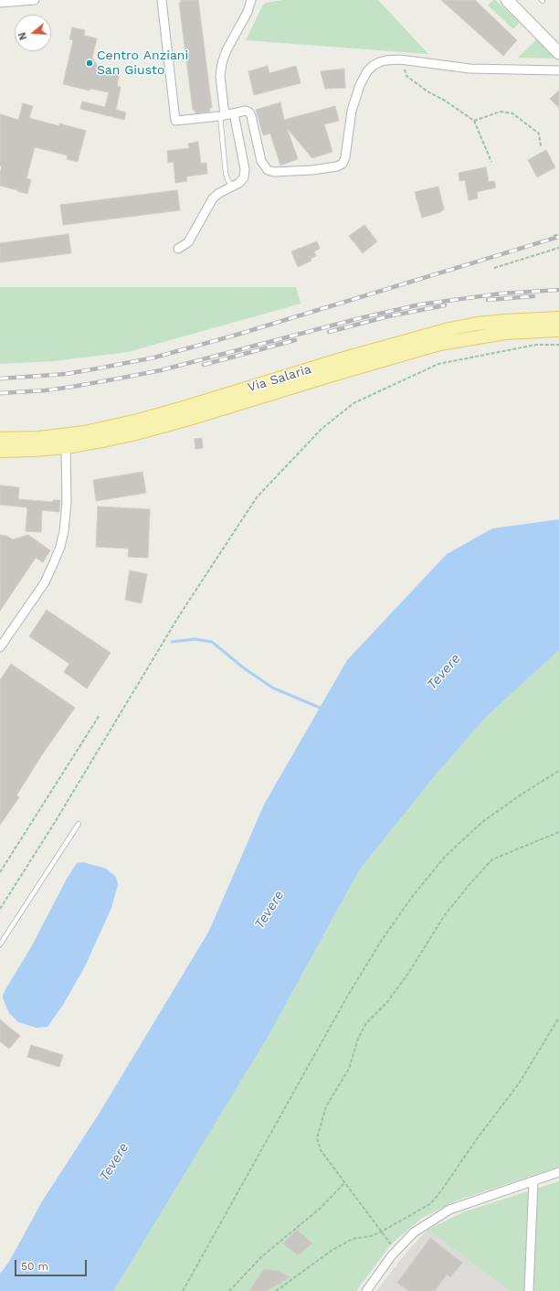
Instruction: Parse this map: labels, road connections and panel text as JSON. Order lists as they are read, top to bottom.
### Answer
{
  "streets": {
    "main road": ["Via Salaria"]
  },
  "water": ["Tevere"],
  "places": ["Centro Anziani San Giusto"],
  "scale_bar": "50 m",
  "north": "left"
}
